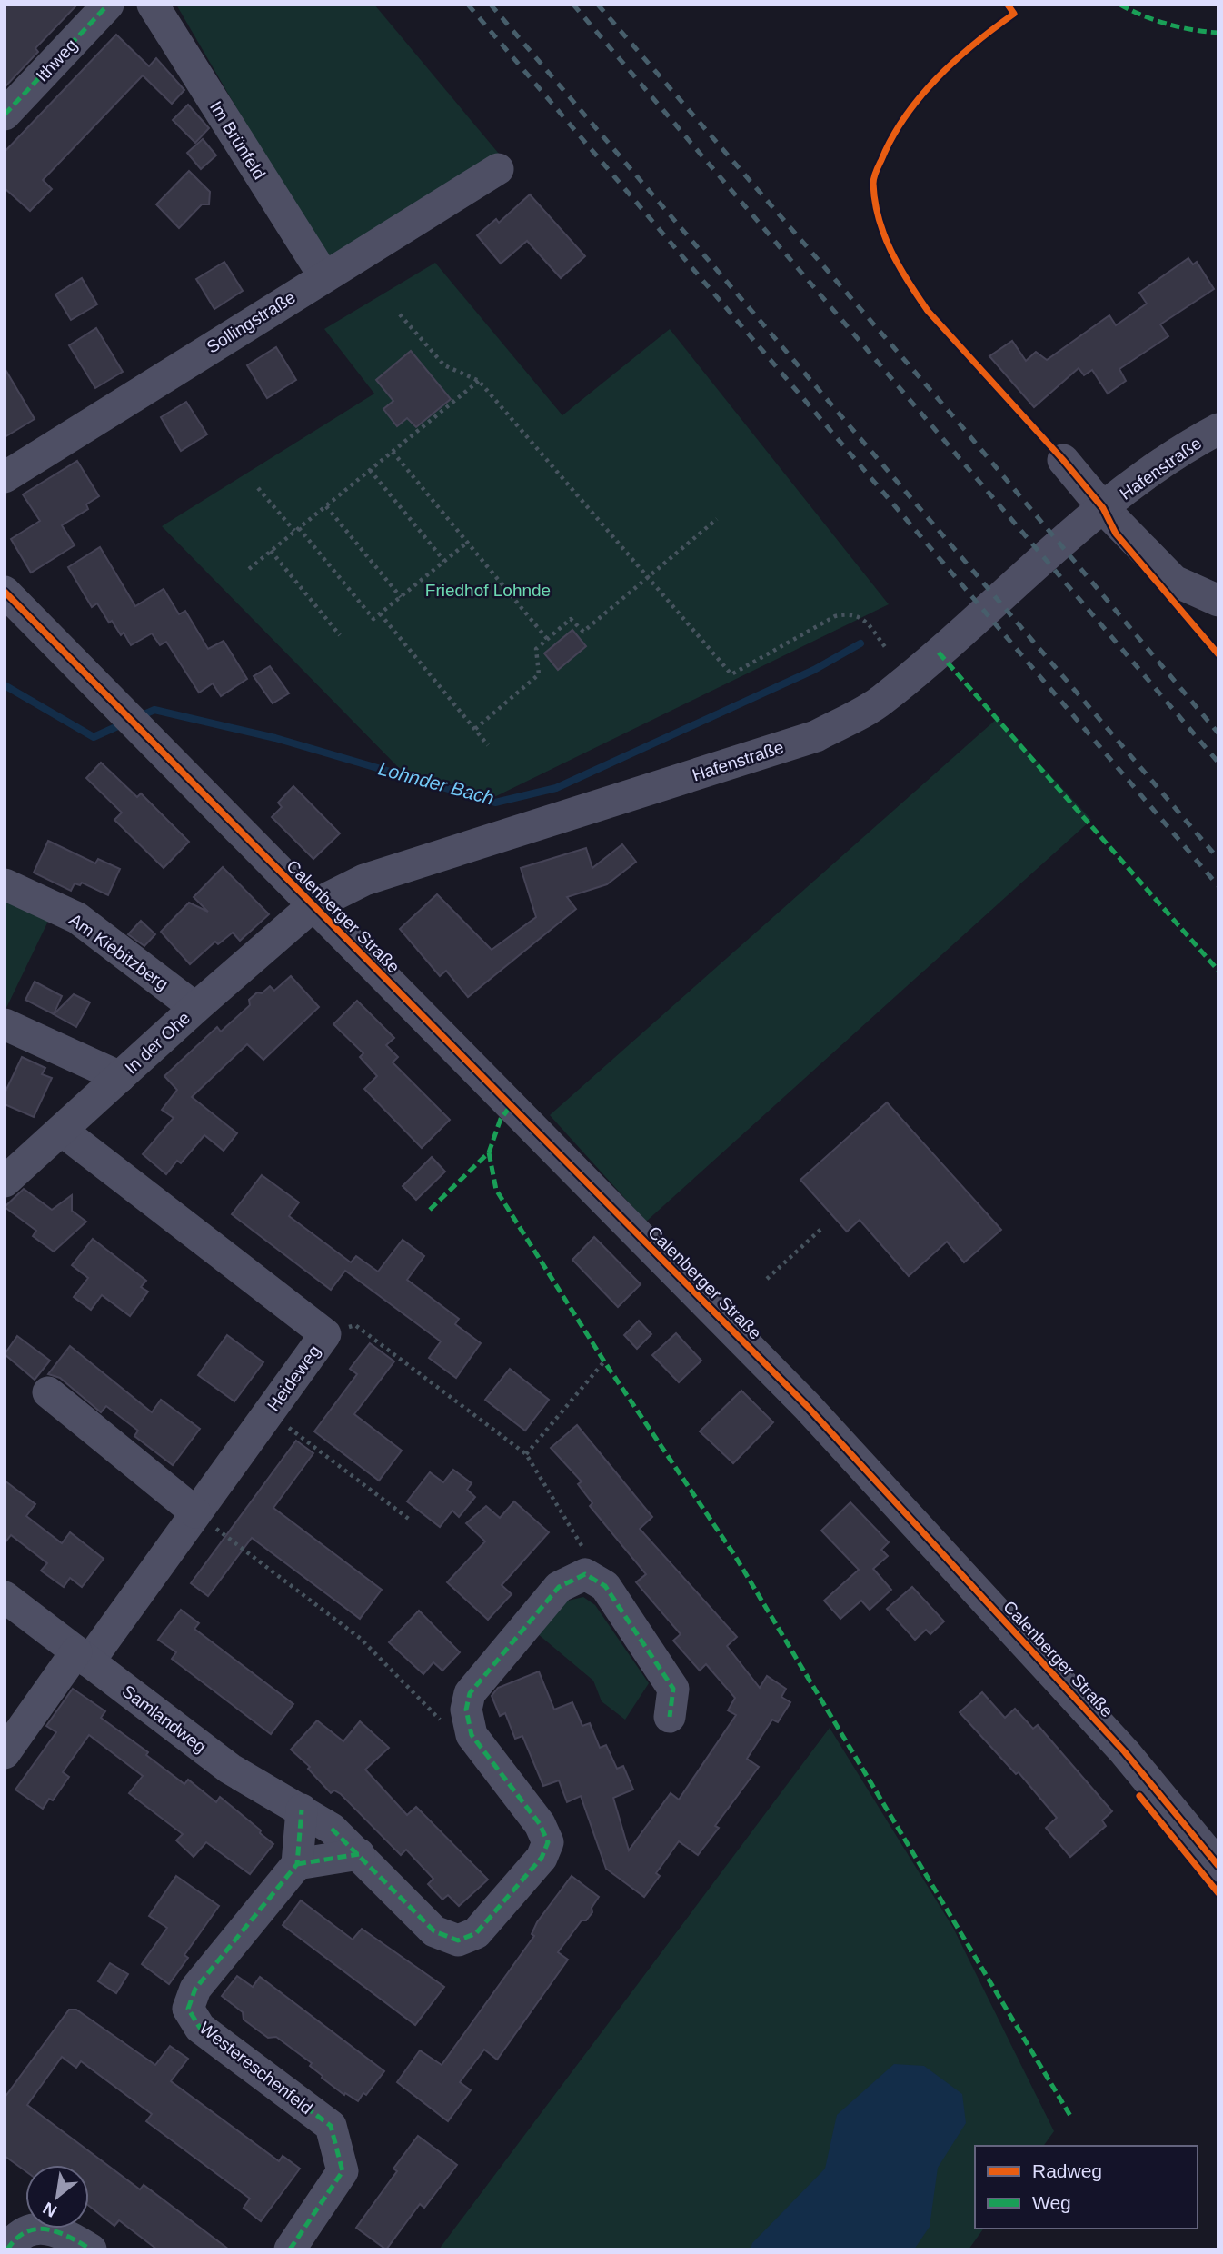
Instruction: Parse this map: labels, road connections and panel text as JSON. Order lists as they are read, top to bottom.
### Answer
{
  "streets": {
    "street": [
      "Ithweg",
      "Im Brünfeld",
      "Sollingstraße",
      "Hafenstraße",
      "Calenberger Straße",
      "Am Kiebitzberg",
      "In der Ohe",
      "Heideweg",
      "Samlandweg",
      "Westereschenfeld"
    ]
  },
  "crossings": [
    ["Im Brünfeld", "Sollingstraße"],
    ["Hafenstraße", "Calenberger Straße"],
    ["Hafenstraße", "In der Ohe"],
    ["Calenberger Straße", "In der Ohe"],
    ["Am Kiebitzberg", "In der Ohe"],
    ["In der Ohe", "Heideweg"],
    ["Heideweg", "Samlandweg"]
  ],
  "water": ["Lohnder Bach"],
  "parks": ["Friedhof Lohnde"],
  "legend": ["Radweg", "Weg"],
  "north": "bottom left"
}
